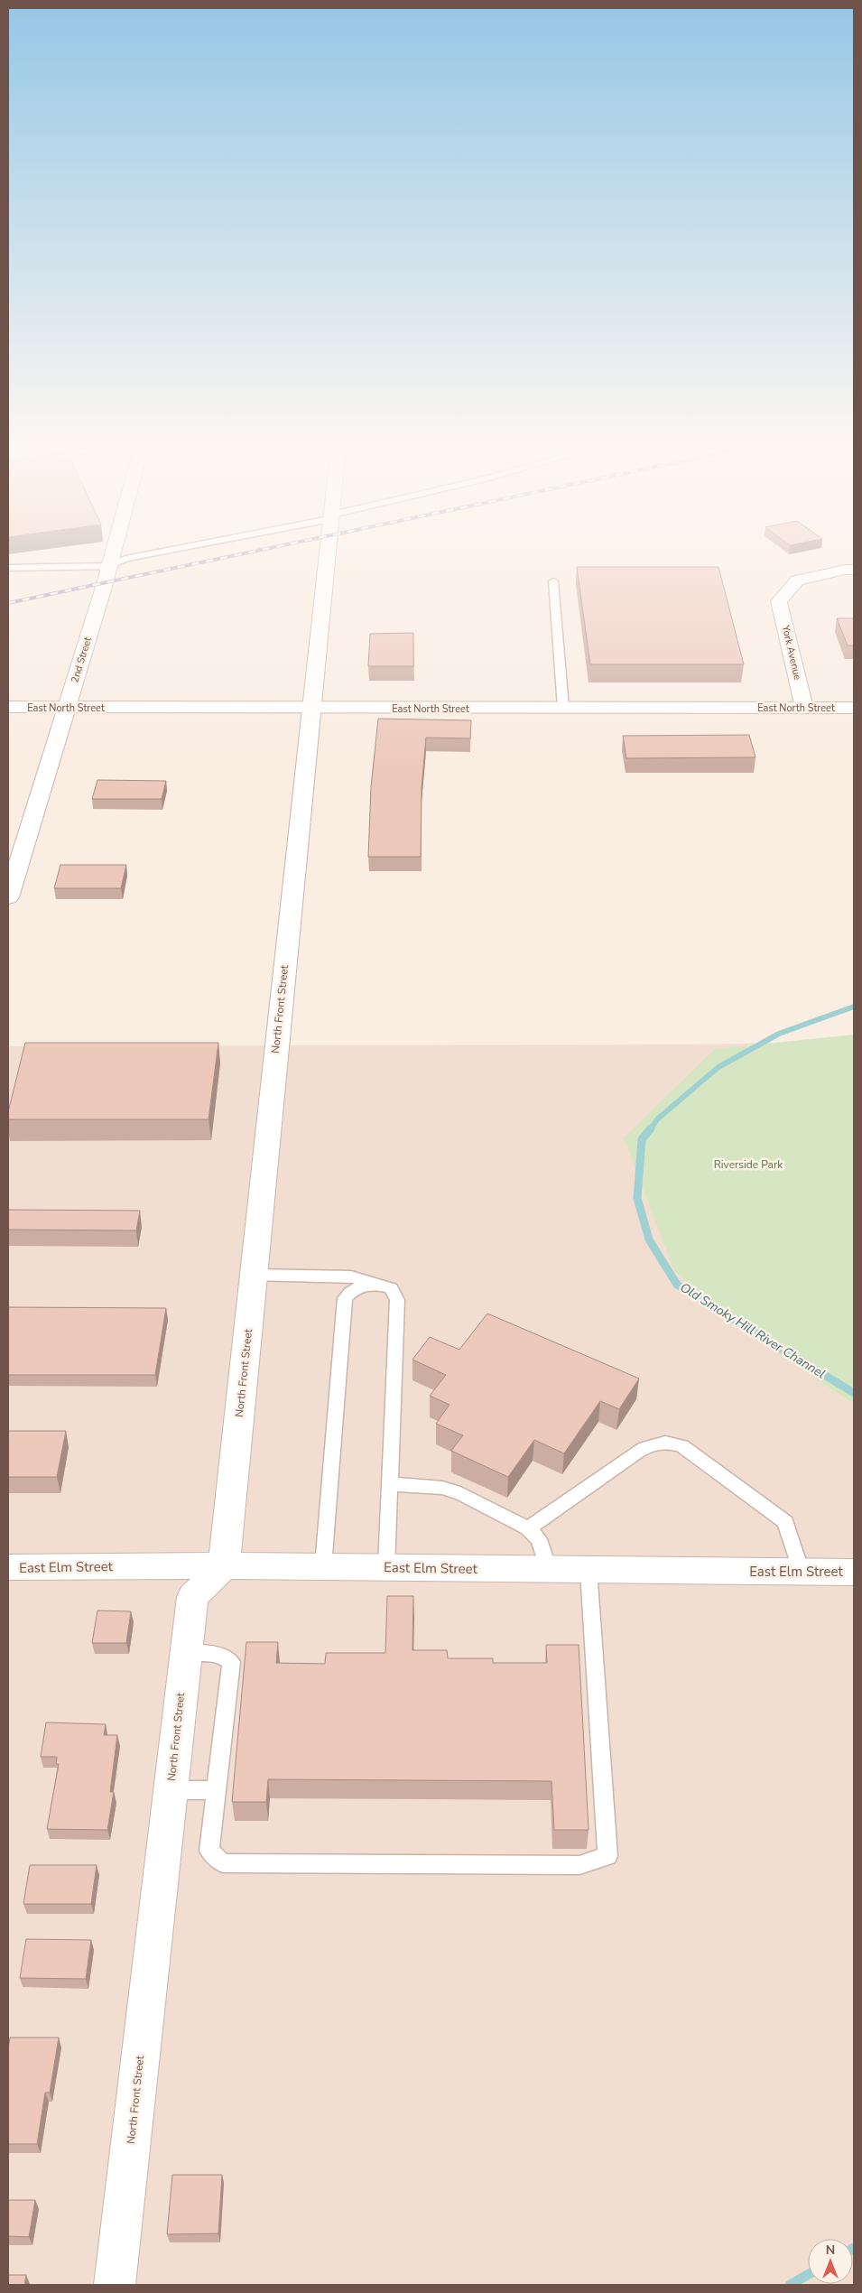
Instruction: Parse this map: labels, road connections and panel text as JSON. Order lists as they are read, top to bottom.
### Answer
{
  "streets": {
    "street": [
      "York Avenue",
      "2nd Street",
      "East North Street",
      "North Front Street",
      "East Elm Street"
    ]
  },
  "crossings": [
    ["York Avenue", "East North Street"],
    ["2nd Street", "East North Street"],
    ["East North Street", "North Front Street"],
    ["North Front Street", "East Elm Street"]
  ],
  "water": ["Old Smoky Hill River Channel"],
  "parks": ["Riverside Park"],
  "north": "top"
}
